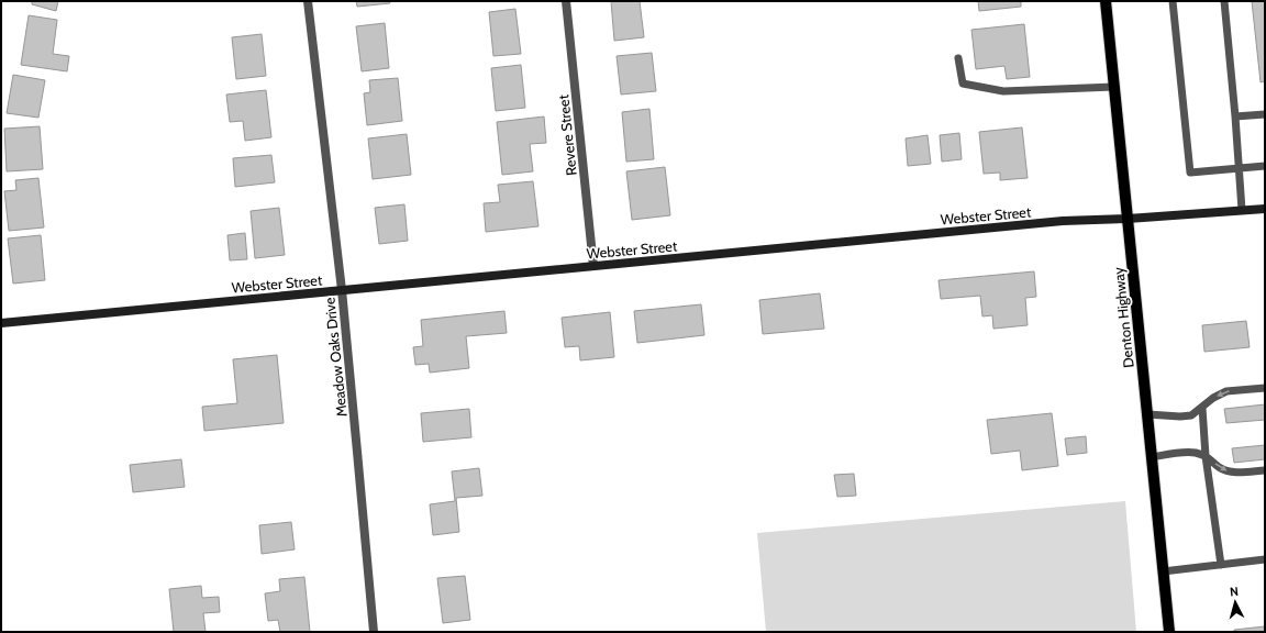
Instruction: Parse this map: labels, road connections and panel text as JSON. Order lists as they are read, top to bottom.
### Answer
{
  "streets": {
    "main road": ["Denton Highway"],
    "street": ["Revere Street", "Webster Street", "Meadow Oaks Drive"]
  },
  "crossings": [
    ["Revere Street", "Webster Street"],
    ["Webster Street", "Denton Highway"],
    ["Webster Street", "Meadow Oaks Drive"]
  ],
  "north": "top"
}
